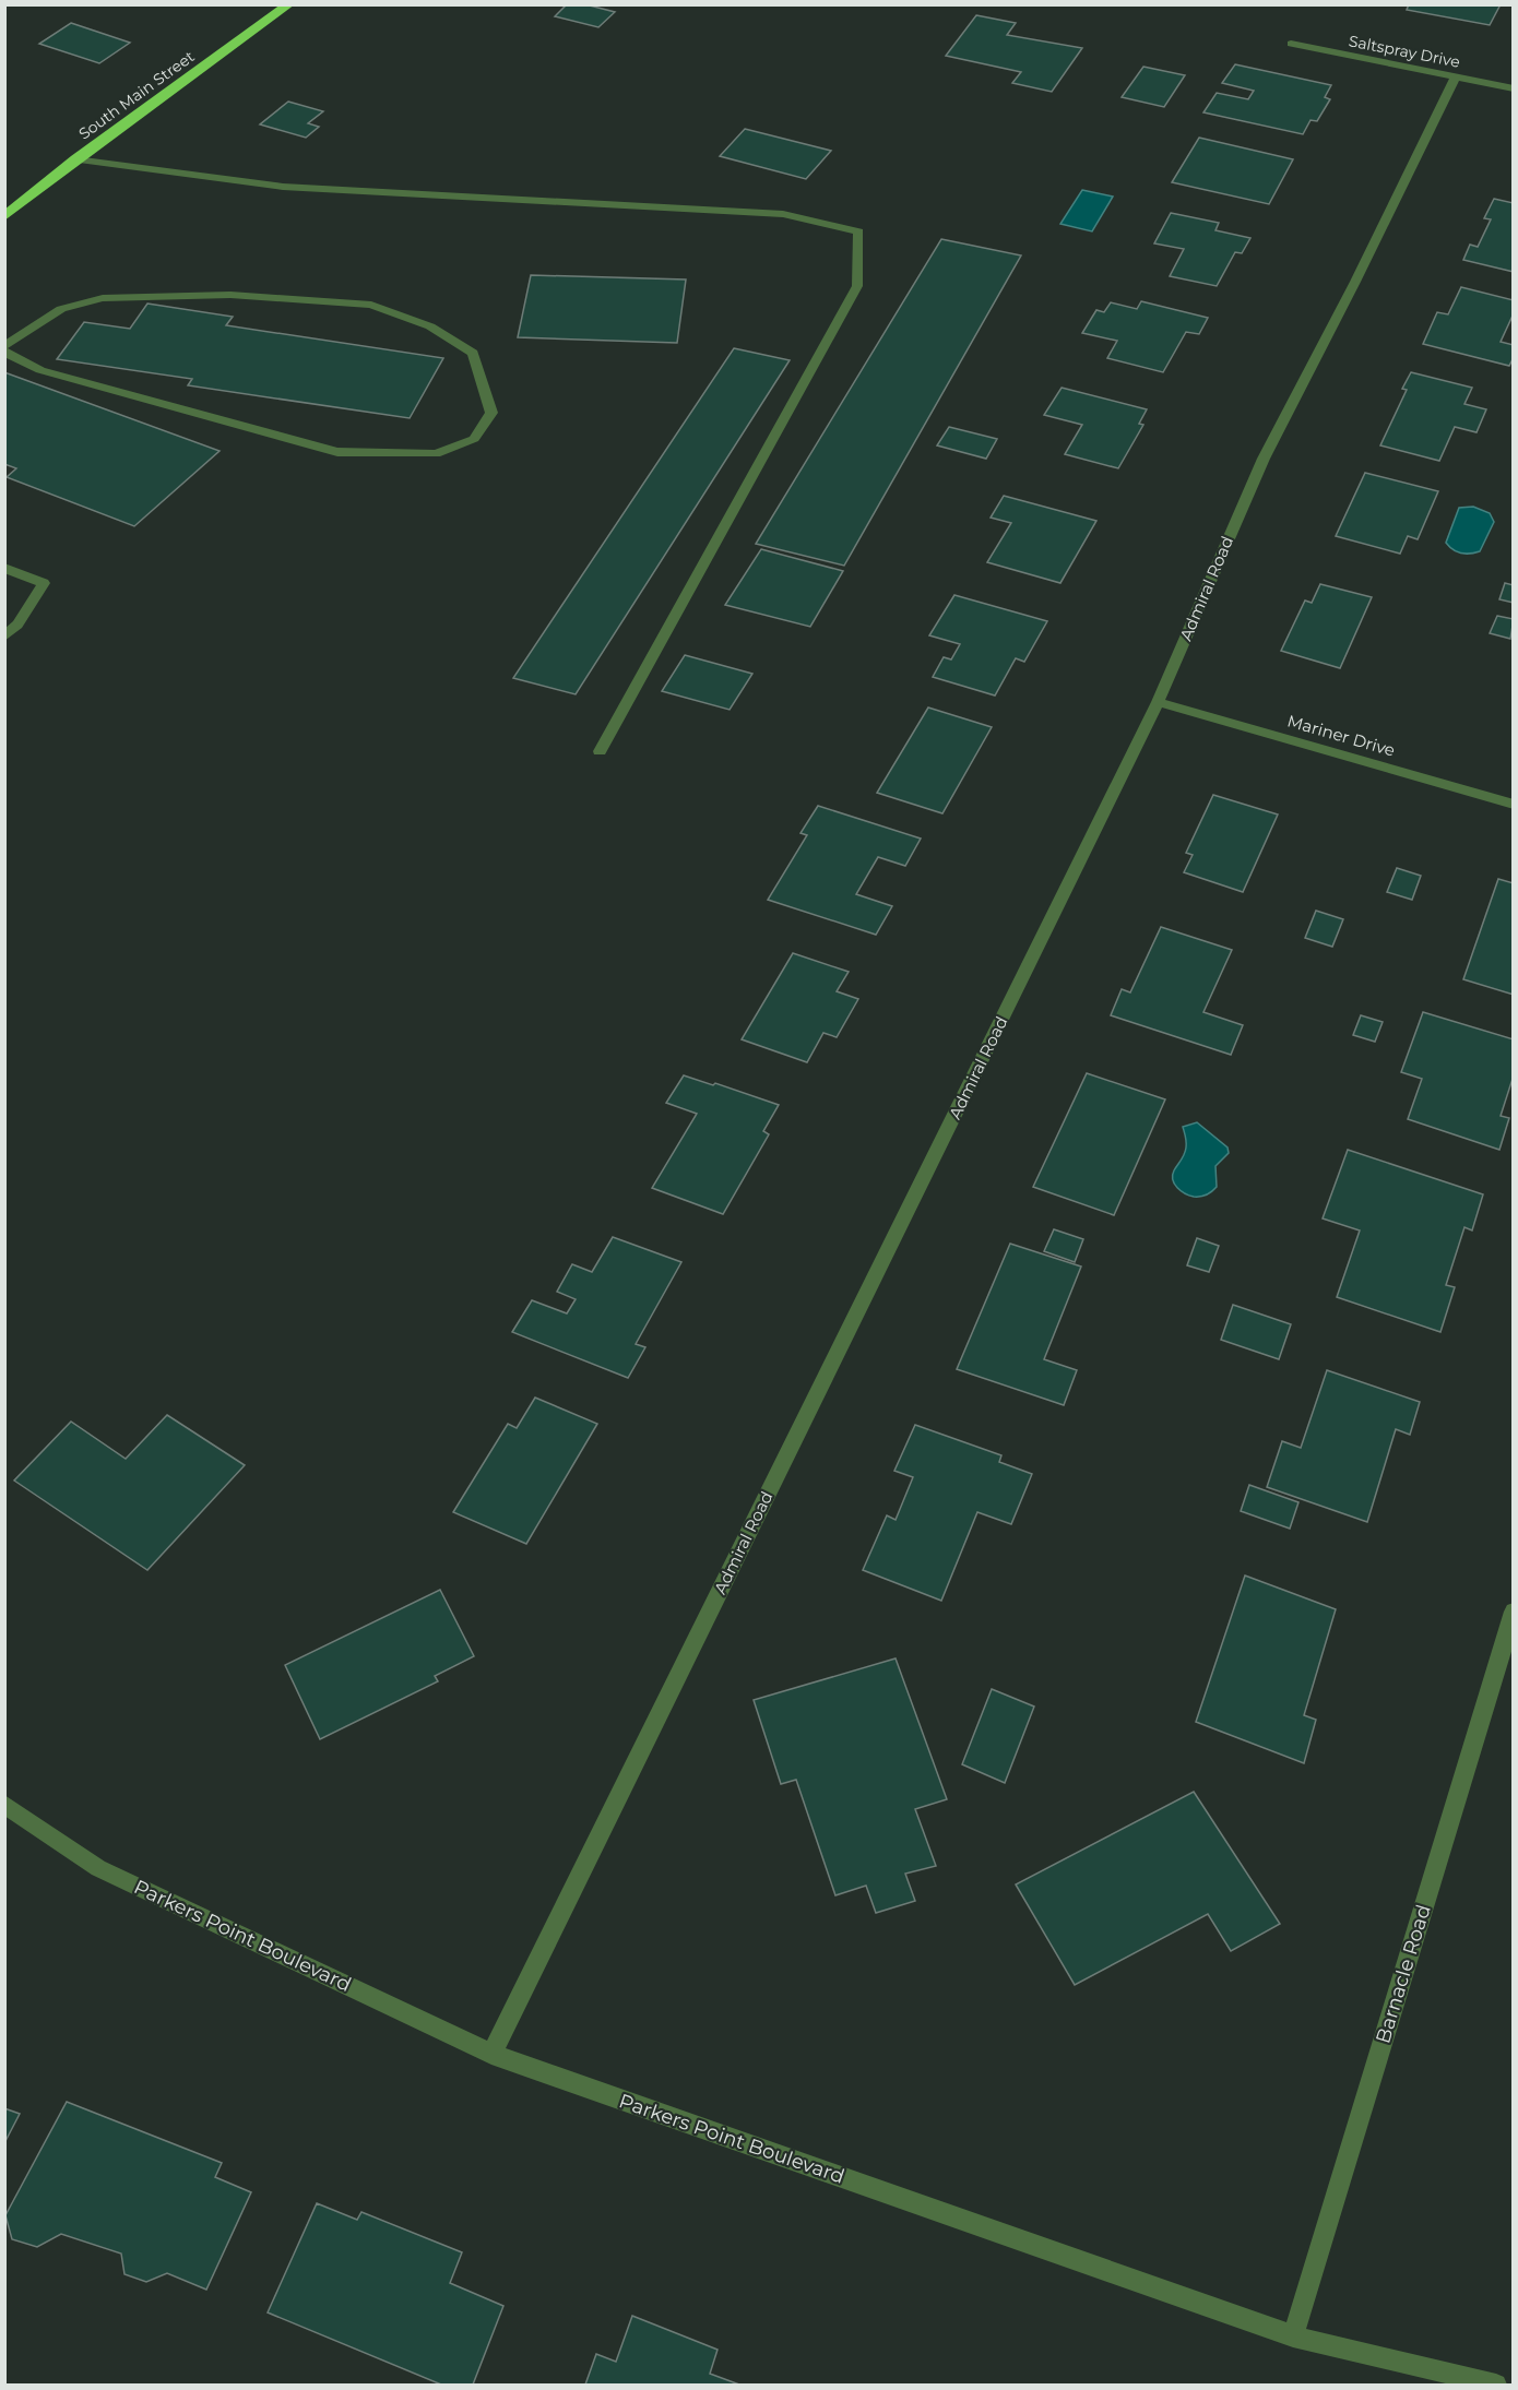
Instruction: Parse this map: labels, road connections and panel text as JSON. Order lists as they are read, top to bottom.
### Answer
{
  "streets": {
    "highway": ["South Main Street"],
    "street": [
      "Saltspray Drive",
      "Admiral Road",
      "Mariner Drive",
      "Parkers Point Boulevard",
      "Barnacle Road"
    ]
  },
  "crossings": [
    ["Saltspray Drive", "Admiral Road"],
    ["Admiral Road", "Mariner Drive"],
    ["Admiral Road", "Parkers Point Boulevard"],
    ["Parkers Point Boulevard", "Barnacle Road"]
  ]
}
